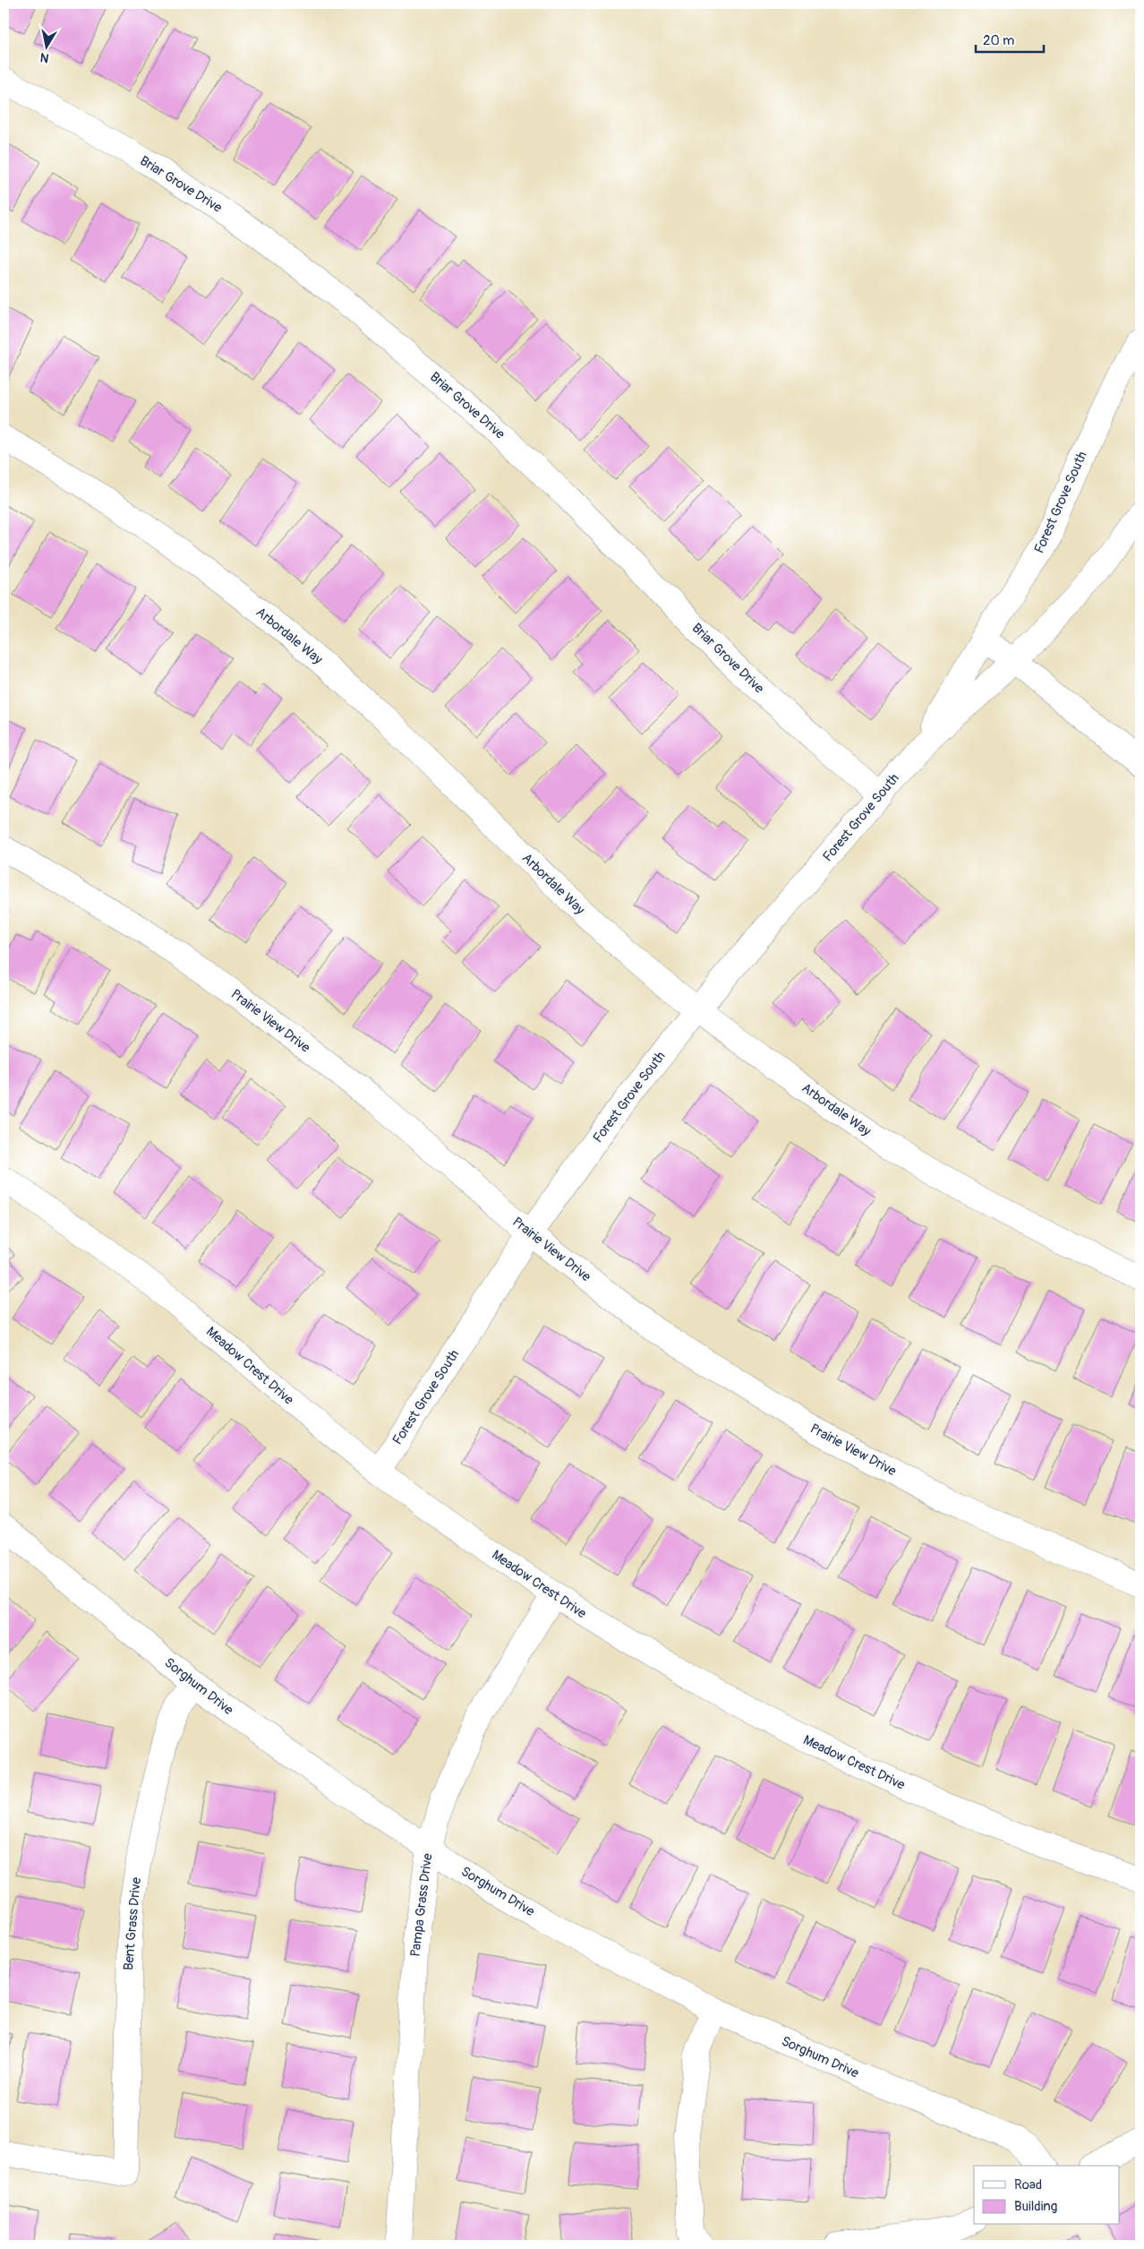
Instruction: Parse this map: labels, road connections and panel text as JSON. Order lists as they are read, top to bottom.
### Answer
{
  "streets": {
    "street": [
      "Briar Grove Drive",
      "Forest Grove South",
      "Arbordale Way",
      "Prairie View Drive",
      "Meadow Crest Drive",
      "Sorghum Drive",
      "Pampa Grass Drive",
      "Bent Grass Drive"
    ]
  },
  "crossings": [
    ["Briar Grove Drive", "Forest Grove South"],
    ["Forest Grove South", "Arbordale Way"],
    ["Forest Grove South", "Prairie View Drive"],
    ["Forest Grove South", "Meadow Crest Drive"],
    ["Meadow Crest Drive", "Pampa Grass Drive"],
    ["Sorghum Drive", "Pampa Grass Drive"],
    ["Sorghum Drive", "Bent Grass Drive"]
  ],
  "legend": ["Road", "Building"],
  "scale_bar": "20 m",
  "north": "bottom"
}
